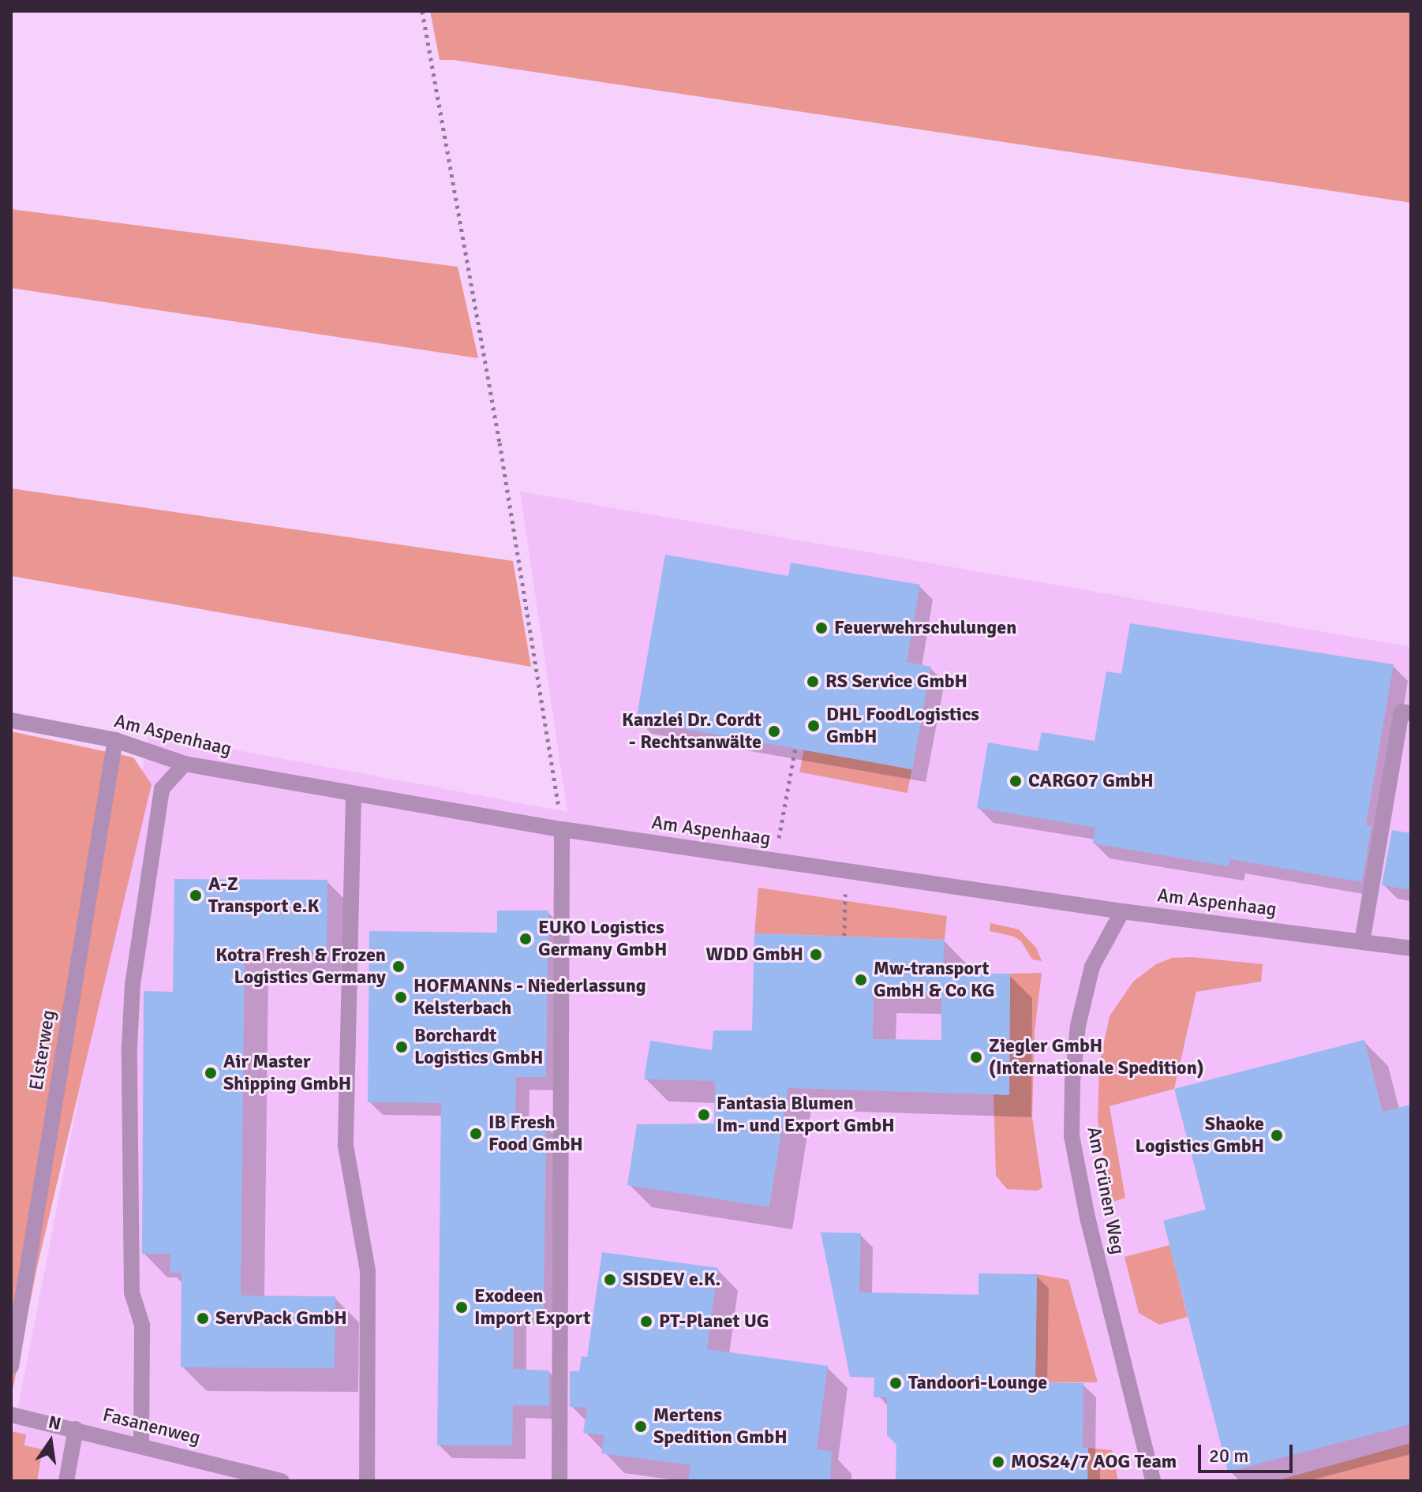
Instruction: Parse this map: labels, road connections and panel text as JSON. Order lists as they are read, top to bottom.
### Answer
{
  "streets": {
    "street": [
      "Am Aspenhaag",
      "Elsterweg",
      "Am Grünen Weg",
      "Fasanenweg"
    ]
  },
  "crossings": [
    ["Am Aspenhaag", "Elsterweg"],
    ["Am Aspenhaag", "Am Grünen Weg"]
  ],
  "places": [
    "Feuerwehrschulungen",
    "RS Service GmbH",
    "DHL FoodLogistics GmbH",
    "Kanzlei Dr. Cordt - Rechtsanwälte",
    "CARGO7 GmbH",
    "A-Z Transport e.K",
    "EUKO Logistics Germany GmbH",
    "WDD GmbH",
    "Kotra Fresh & Frozen Logistics Germany",
    "Mw-transport GmbH & Co KG",
    "HOFMANNs - Niederlassung Kelsterbach",
    "Borchardt Logistics GmbH",
    "Ziegler GmbH (Internationale Spedition)",
    "Air Master Shipping GmbH",
    "Fantasia Blumen Im- und Export GmbH",
    "IB Fresh Food GmbH",
    "Shaoke Logistics GmbH",
    "SISDEV e.K.",
    "Exodeen Import Export",
    "ServPack GmbH",
    "PT-Planet UG",
    "Tandoori-Lounge",
    "Mertens Spedition GmbH",
    "MOS24/7 AOG Team"
  ],
  "scale_bar": "20 m",
  "north": "top"
}
